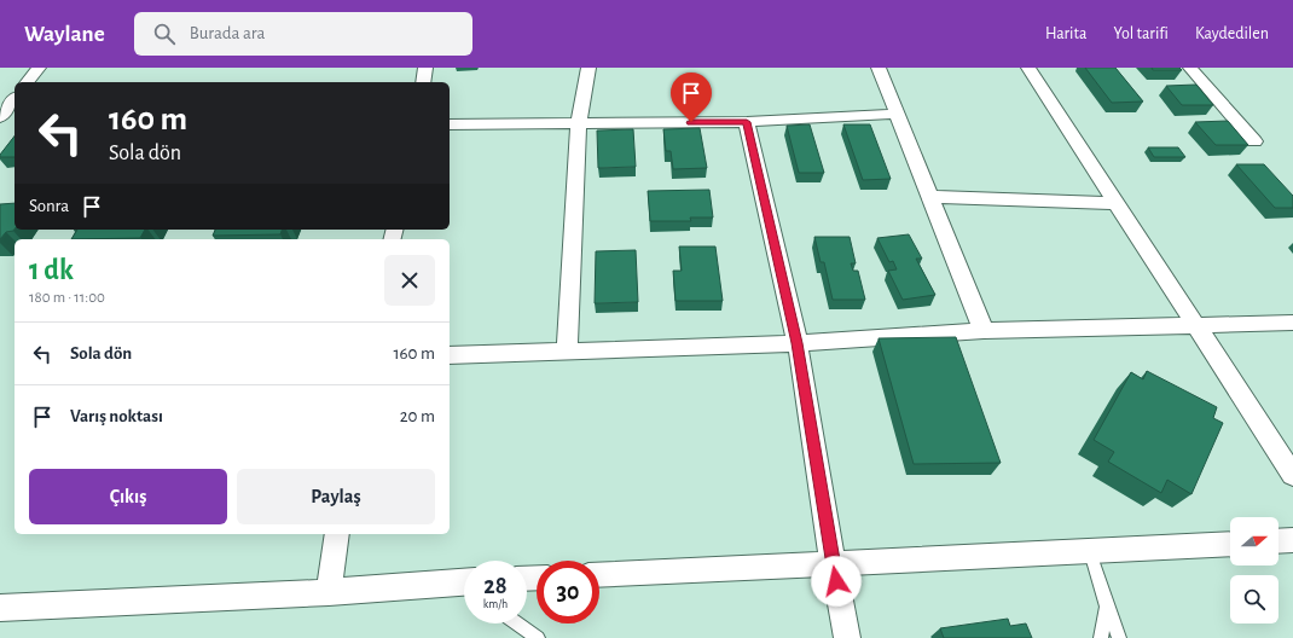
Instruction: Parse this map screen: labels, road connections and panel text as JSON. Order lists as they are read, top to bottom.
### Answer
{
  "north": "right",
  "page": {
    "header": "Waylane",
    "search": "Burada ara",
    "nav": ["Harita", "Yol tarifi", "Kaydedilen"],
    "turn": ["160 m", "Sola dön"],
    "then": "Sonra",
    "heading": ["1 dk", "180 m · 11:00"],
    "list": [
      {
        "name": "Sola dön",
        "value": "160 m"
      },
      {
        "name": "Varış noktası",
        "value": "20 m"
      }
    ],
    "buttons": ["Çıkış", "Paylaş"],
    "speed": "28 km/h",
    "limit": "30"
  }
}
